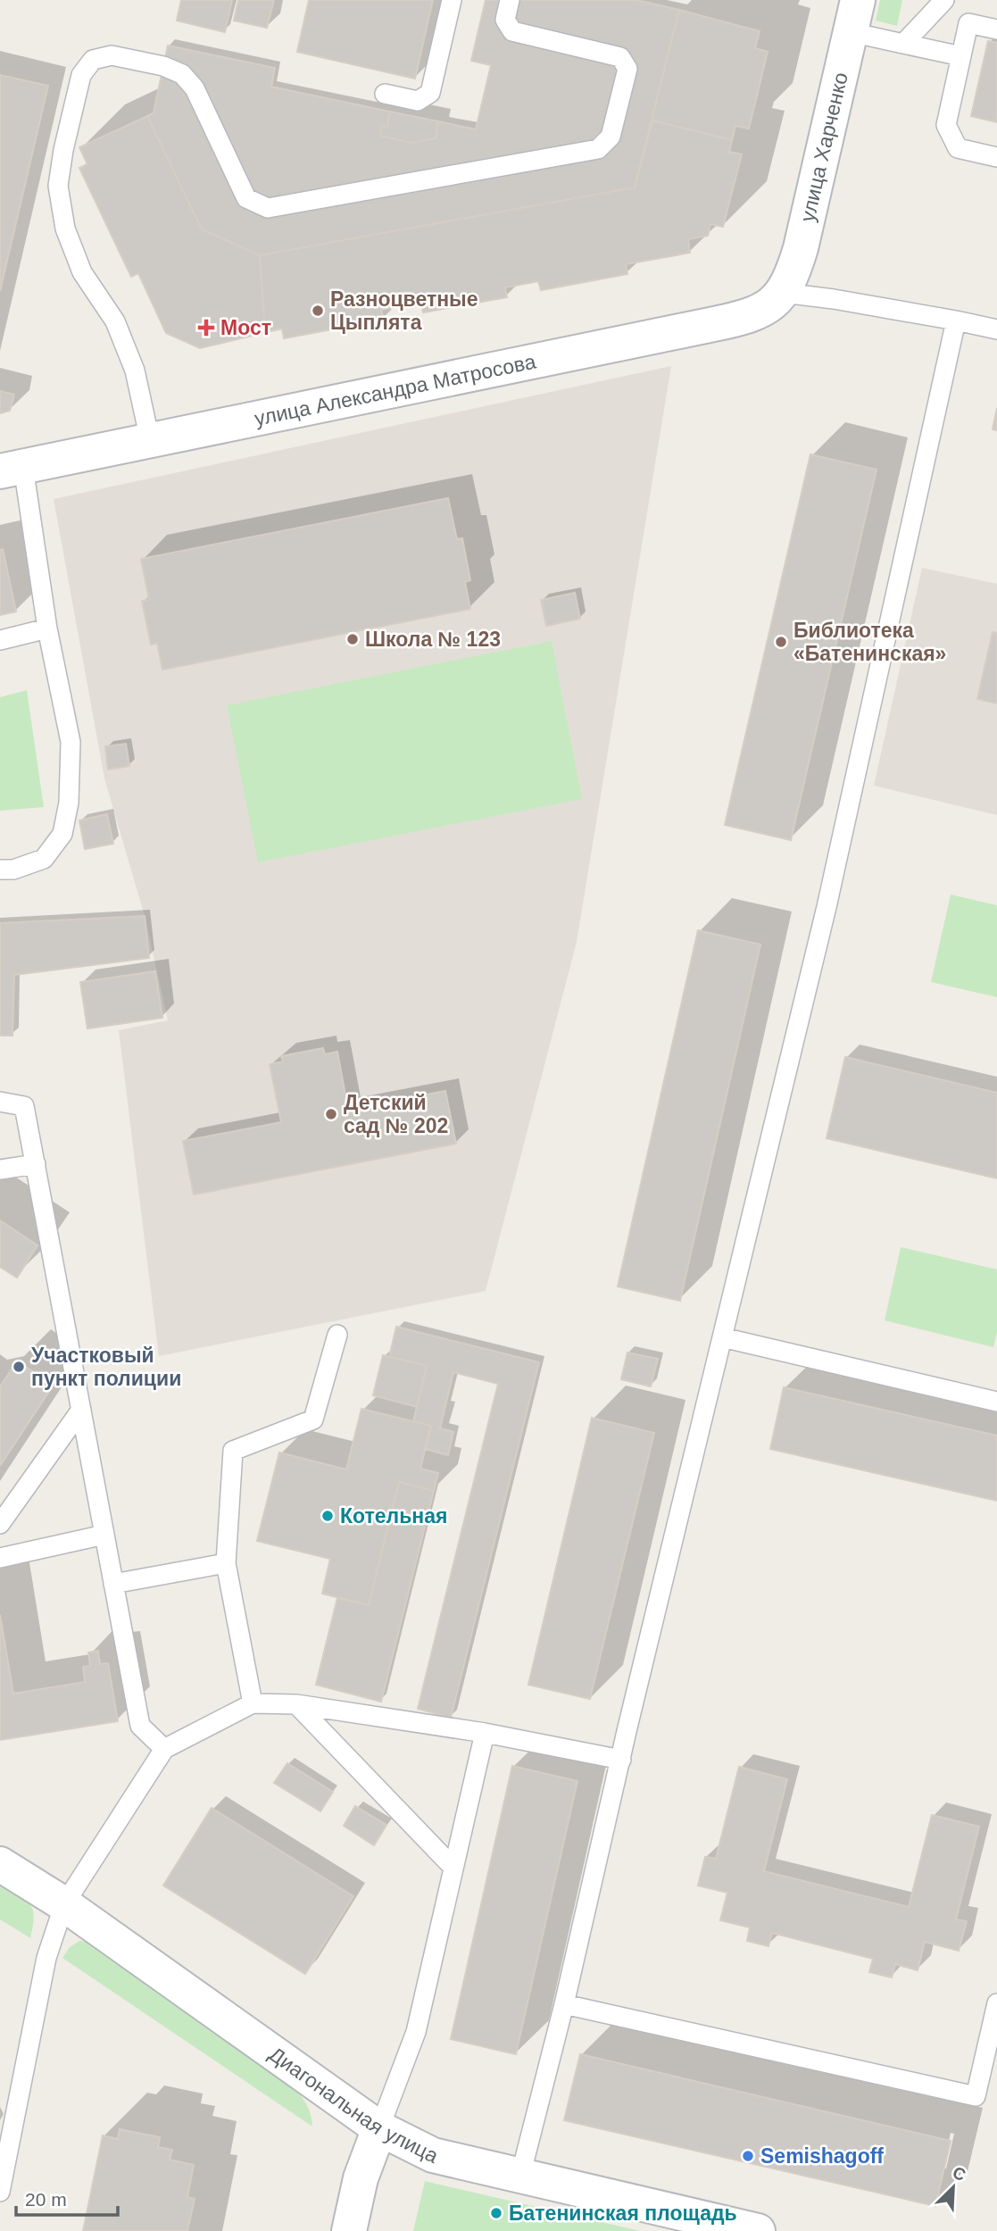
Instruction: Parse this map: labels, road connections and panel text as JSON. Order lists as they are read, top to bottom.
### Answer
{
  "streets": {
    "street": ["улица Харченко", "улица Александра Матросова", "Диагональная улица"]
  },
  "crossings": [
    ["улица Харченко", "улица Александра Матросова"]
  ],
  "places": {
    "other": [
      "Разноцветные Цыплята",
      "Школа № 123",
      "Библиотека «Батенинская»",
      "Детский сад № 202",
      "Участковый пункт полиции",
      "Котельная",
      "Semishagoff",
      "Батенинская площадь"
    ],
    "health": ["Мост"]
  },
  "scale_bar": "20 m",
  "north": "top right"
}
